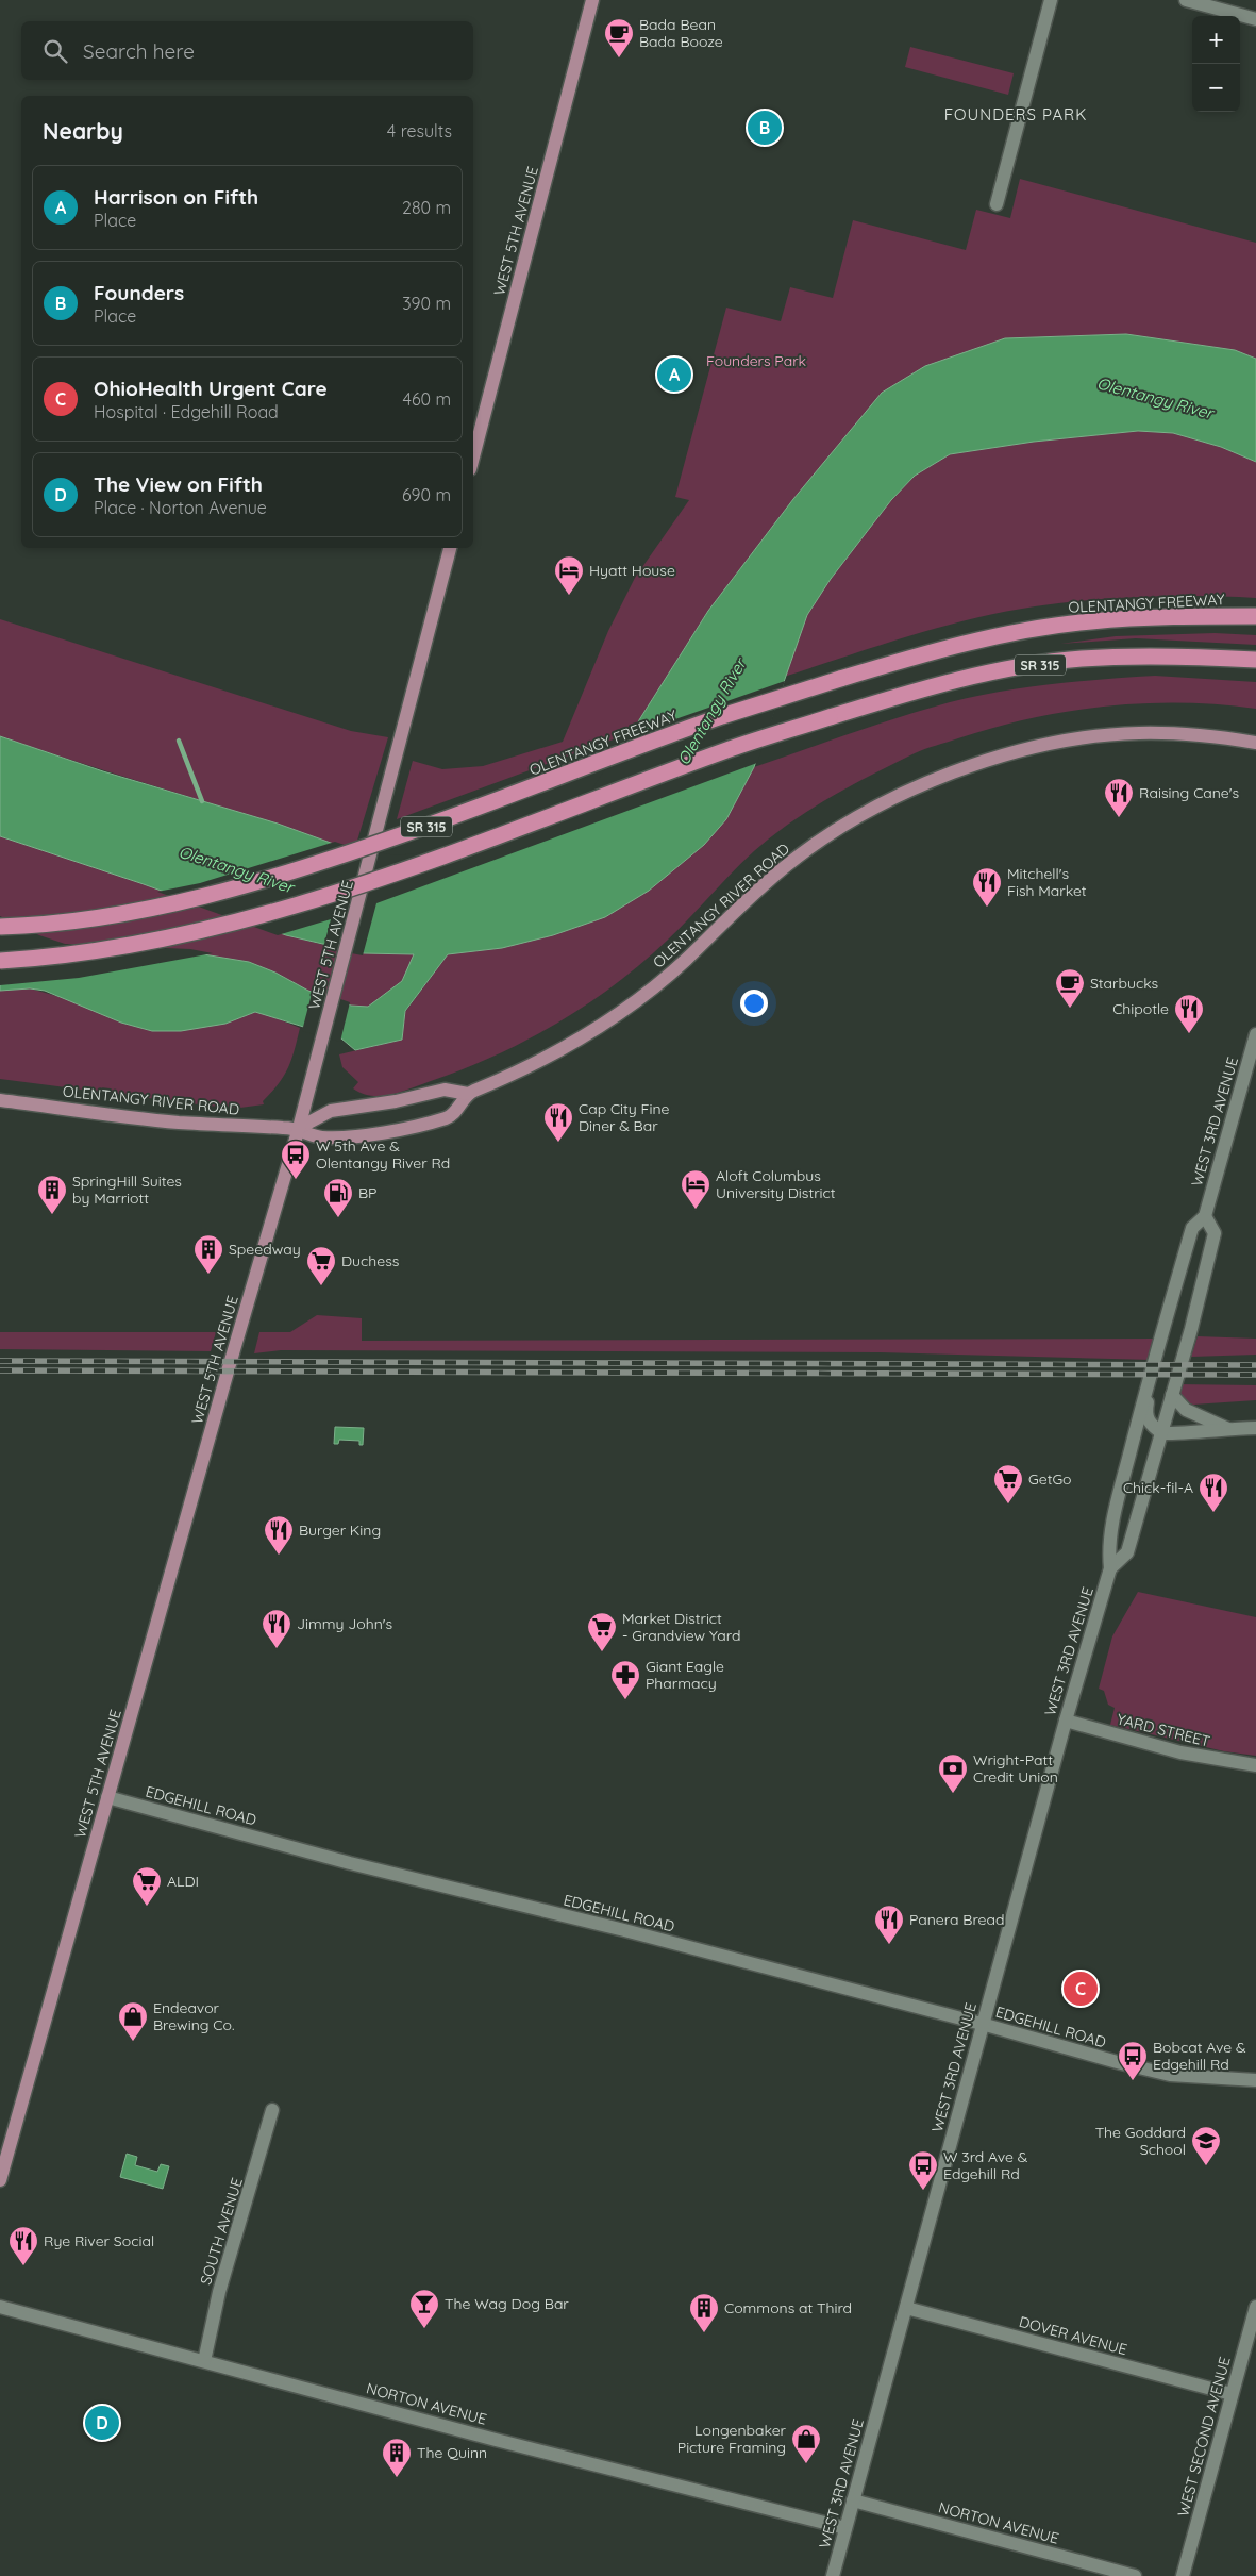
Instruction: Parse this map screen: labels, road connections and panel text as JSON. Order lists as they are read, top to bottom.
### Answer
{
  "streets": {
    "highway": ["OLENTANGY FREEWAY", "SR 315"],
    "main road": ["WEST 5TH AVENUE", "OLENTANGY RIVER ROAD"],
    "street": [
      "WEST 3RD AVENUE",
      "YARD STREET",
      "EDGEHILL ROAD",
      "SOUTH AVENUE",
      "DOVER AVENUE",
      "NORTON AVENUE",
      "WEST SECOND AVENUE"
    ]
  },
  "crossings": [
    ["WEST 5TH AVENUE", "OLENTANGY RIVER ROAD"],
    ["WEST 5TH AVENUE", "EDGEHILL ROAD"],
    ["WEST 3RD AVENUE", "YARD STREET"],
    ["WEST 3RD AVENUE", "EDGEHILL ROAD"],
    ["WEST 3RD AVENUE", "DOVER AVENUE"],
    ["WEST 3RD AVENUE", "NORTON AVENUE"],
    ["SOUTH AVENUE", "NORTON AVENUE"],
    ["DOVER AVENUE", "WEST SECOND AVENUE"]
  ],
  "districts": ["FOUNDERS PARK"],
  "water": ["Olentangy River"],
  "parks": ["Founders Park"],
  "places": {
    "cafe": ["Bada Bean Bada Booze", "Starbucks"],
    "hotel": ["Hyatt House", "Aloft Columbus University District"],
    "restaurant": [
      "Raising Cane's",
      "Mitchell's Fish Market",
      "Chipotle",
      "Cap City Fine Diner & Bar",
      "Chick-fil-A",
      "Burger King",
      "Jimmy John's",
      "Panera Bread",
      "Rye River Social"
    ],
    "bus stop": ["W 5th Ave & Olentangy River Rd", "Bobcat Ave & Edgehill Rd", "W 3rd Ave & Edgehill Rd"],
    "building": [
      "SpringHill Suites by Marriott",
      "Speedway",
      "Commons at Third",
      "The Quinn"
    ],
    "fuel station": ["BP"],
    "supermarket": [
      "Duchess",
      "GetGo",
      "Market District - Grandview Yard",
      "ALDI"
    ],
    "pharmacy": ["Giant Eagle Pharmacy"],
    "bank": ["Wright-Patt Credit Union"],
    "shop": ["Endeavor Brewing Co.", "Longenbaker Picture Framing"],
    "school or university": ["The Goddard School"],
    "bar": ["The Wag Dog Bar"]
  },
  "page": {
    "map_buttons": ["+", "−"],
    "search": "Search here",
    "heading": ["Nearby", "4 results"],
    "pins": [
      "B",
      "A",
      "C",
      "D"
    ],
    "list": [
      {
        "mark": "A",
        "name": "Harrison on Fifth",
        "note": "Place",
        "value": "280 m"
      },
      {
        "mark": "B",
        "name": "Founders",
        "note": "Place",
        "value": "390 m"
      },
      {
        "mark": "C",
        "name": "OhioHealth Urgent Care",
        "note": "Hospital · Edgehill Road",
        "value": "460 m"
      },
      {
        "mark": "D",
        "name": "The View on Fifth",
        "note": "Place · Norton Avenue",
        "value": "690 m"
      }
    ]
  }
}
